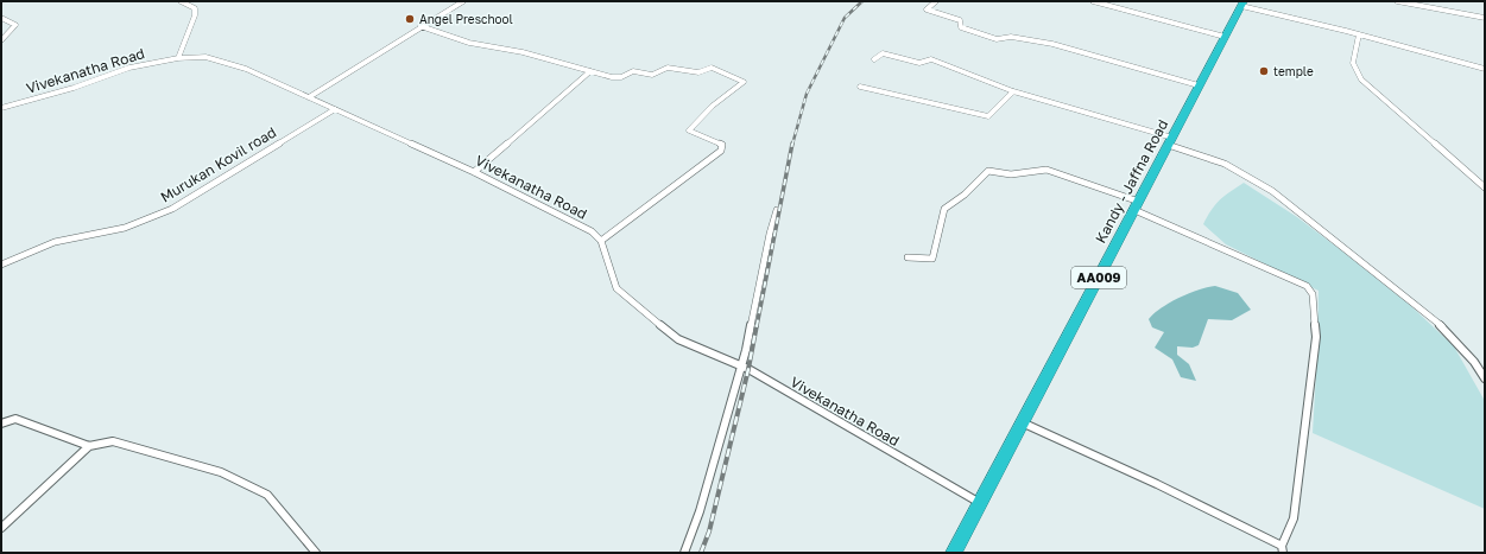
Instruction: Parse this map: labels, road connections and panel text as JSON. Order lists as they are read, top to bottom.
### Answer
{
  "streets": {
    "highway": ["Kandy - Jaffna Road", "AA009"],
    "street": ["Vivekanatha Road", "Murukan Kovil road"]
  },
  "crossings": [
    ["Vivekanatha Road", "Murukan Kovil road"],
    ["Vivekanatha Road", "Kandy - Jaffna Road"]
  ],
  "places": ["Angel Preschool", "temple"]
}
